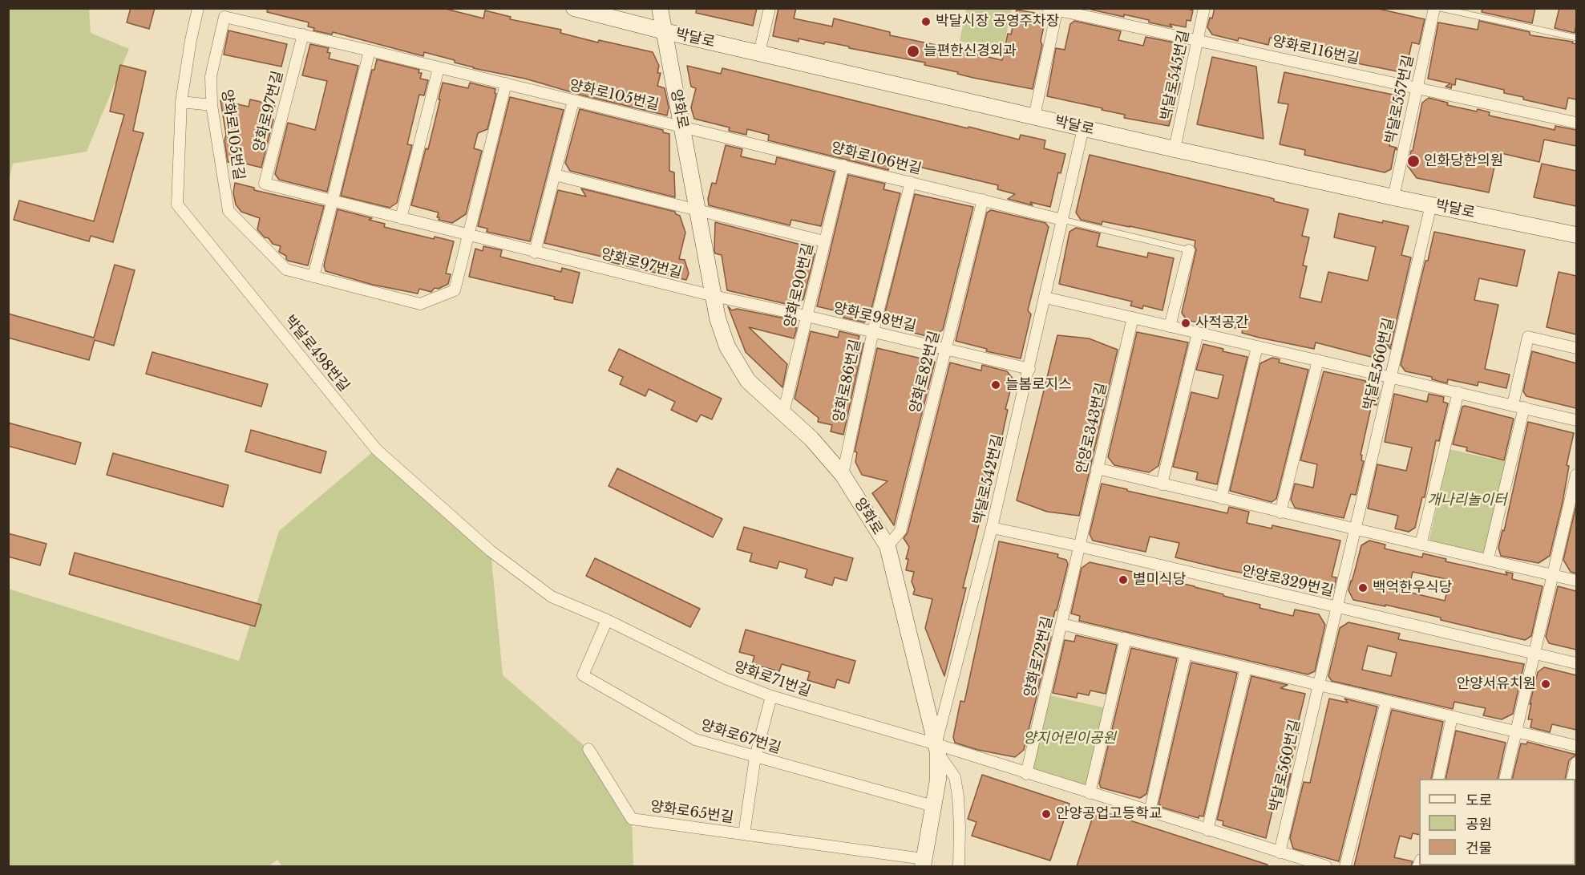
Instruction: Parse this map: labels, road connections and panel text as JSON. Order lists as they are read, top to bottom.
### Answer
{
  "streets": {
    "street": [
      "박달로",
      "양화로116번길",
      "박달로545번길",
      "양화로105번길",
      "박달로557번길",
      "양화로",
      "양화로97번길",
      "양화로106번길",
      "양화로90번길",
      "양화로98번길",
      "박달로498번길",
      "박달로560번길",
      "양화로82번길",
      "양화로86번길",
      "안양로343번길",
      "박달로542번길",
      "안양로329번길",
      "양화로72번길",
      "양화로71번길",
      "양화로67번길",
      "양화로65번길"
    ]
  },
  "crossings": [
    ["박달로", "박달로545번길"],
    ["박달로", "박달로557번길"],
    ["박달로", "양화로"],
    ["박달로", "박달로560번길"],
    ["박달로", "박달로542번길"],
    ["양화로116번길", "박달로545번길"],
    ["양화로116번길", "박달로557번길"],
    ["양화로105번길", "양화로"],
    ["양화로105번길", "양화로97번길"],
    ["양화로105번길", "양화로106번길"],
    ["양화로", "양화로97번길"],
    ["양화로", "양화로106번길"],
    ["양화로", "양화로90번길"],
    ["양화로", "양화로98번길"],
    ["양화로", "양화로82번길"],
    ["양화로", "양화로86번길"],
    ["양화로", "박달로542번길"],
    ["양화로", "양화로71번길"],
    ["양화로", "양화로67번길"],
    ["양화로", "양화로65번길"],
    ["양화로97번길", "양화로98번길"],
    ["양화로106번길", "양화로90번길"],
    ["양화로106번길", "양화로82번길"],
    ["양화로106번길", "양화로86번길"],
    ["양화로106번길", "박달로542번길"],
    ["양화로90번길", "양화로98번길"],
    ["양화로98번길", "양화로82번길"],
    ["양화로98번길", "양화로86번길"],
    ["양화로98번길", "박달로542번길"],
    ["박달로498번길", "양화로71번길"],
    ["박달로498번길", "양화로67번길"],
    ["박달로560번길", "안양로329번길"],
    ["안양로343번길", "안양로329번길"],
    ["안양로343번길", "양화로72번길"],
    ["박달로542번길", "안양로329번길"],
    ["박달로542번길", "양화로71번길"],
    ["안양로329번길", "양화로72번길"],
    ["양화로71번길", "양화로67번길"],
    ["양화로71번길", "양화로65번길"],
    ["양화로67번길", "양화로65번길"]
  ],
  "parks": ["개나리놀이터", "양지어린이공원"],
  "places": [
    "박달시장 공영주차장",
    "늘편한신경외과",
    "인화당한의원",
    "사적공간",
    "늘봄로지스",
    "별미식당",
    "백억한우식당",
    "안양서유치원",
    "안양공업고등학교"
  ],
  "legend": ["도로", "공원", "건물"]
}
